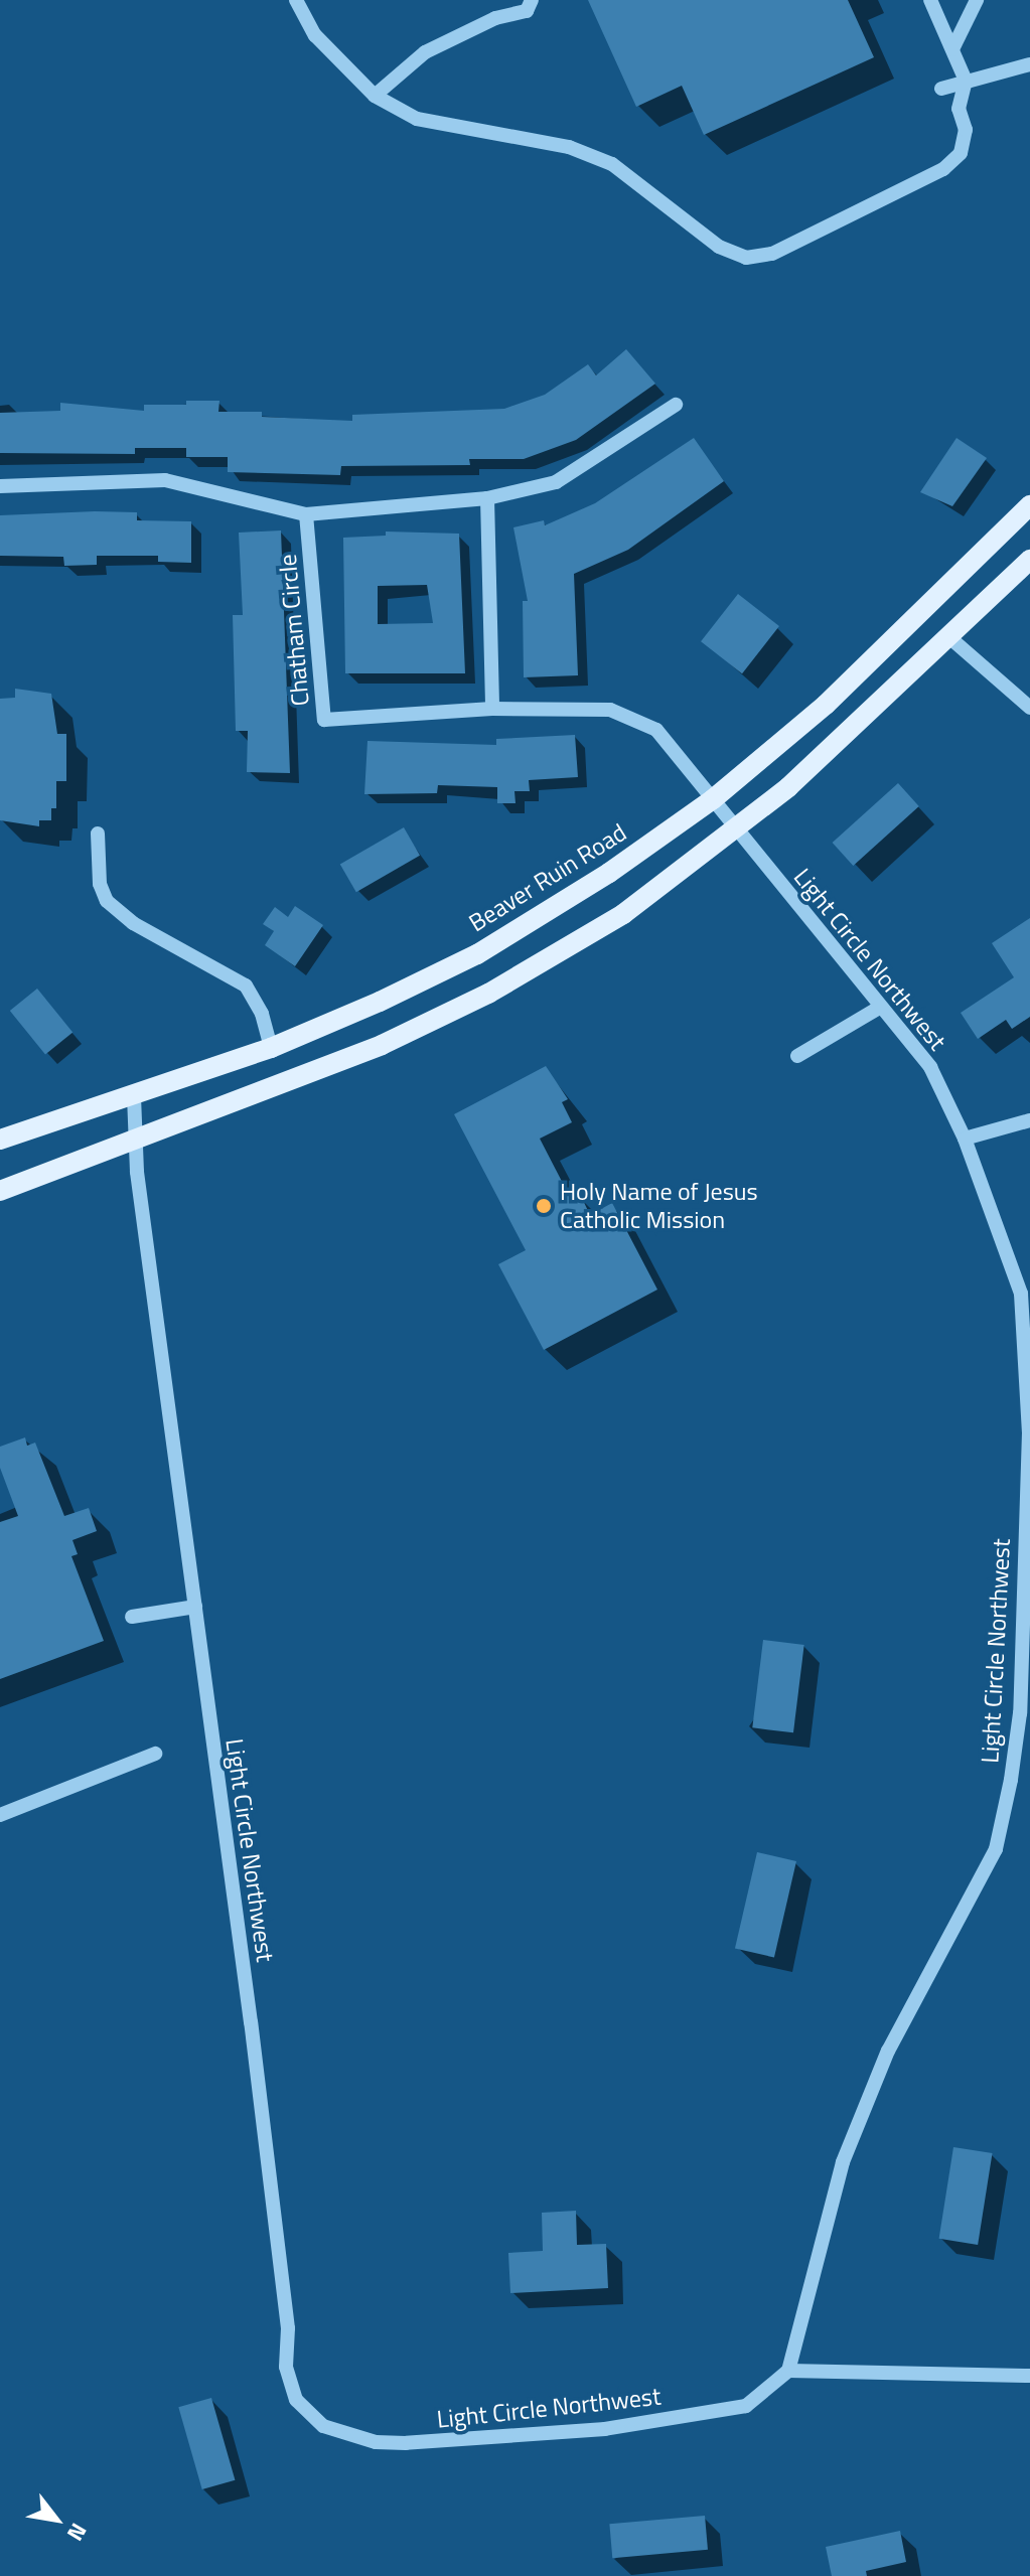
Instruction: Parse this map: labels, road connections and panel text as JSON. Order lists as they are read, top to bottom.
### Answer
{
  "streets": {
    "main road": ["Beaver Ruin Road"],
    "street": ["Chatham Circle", "Light Circle Northwest"]
  },
  "crossings": [
    ["Chatham Circle", "Beaver Ruin Road"],
    ["Chatham Circle", "Light Circle Northwest"],
    ["Beaver Ruin Road", "Light Circle Northwest"]
  ],
  "places": ["Holy Name of Jesus Catholic Mission"],
  "north": "bottom right"
}
